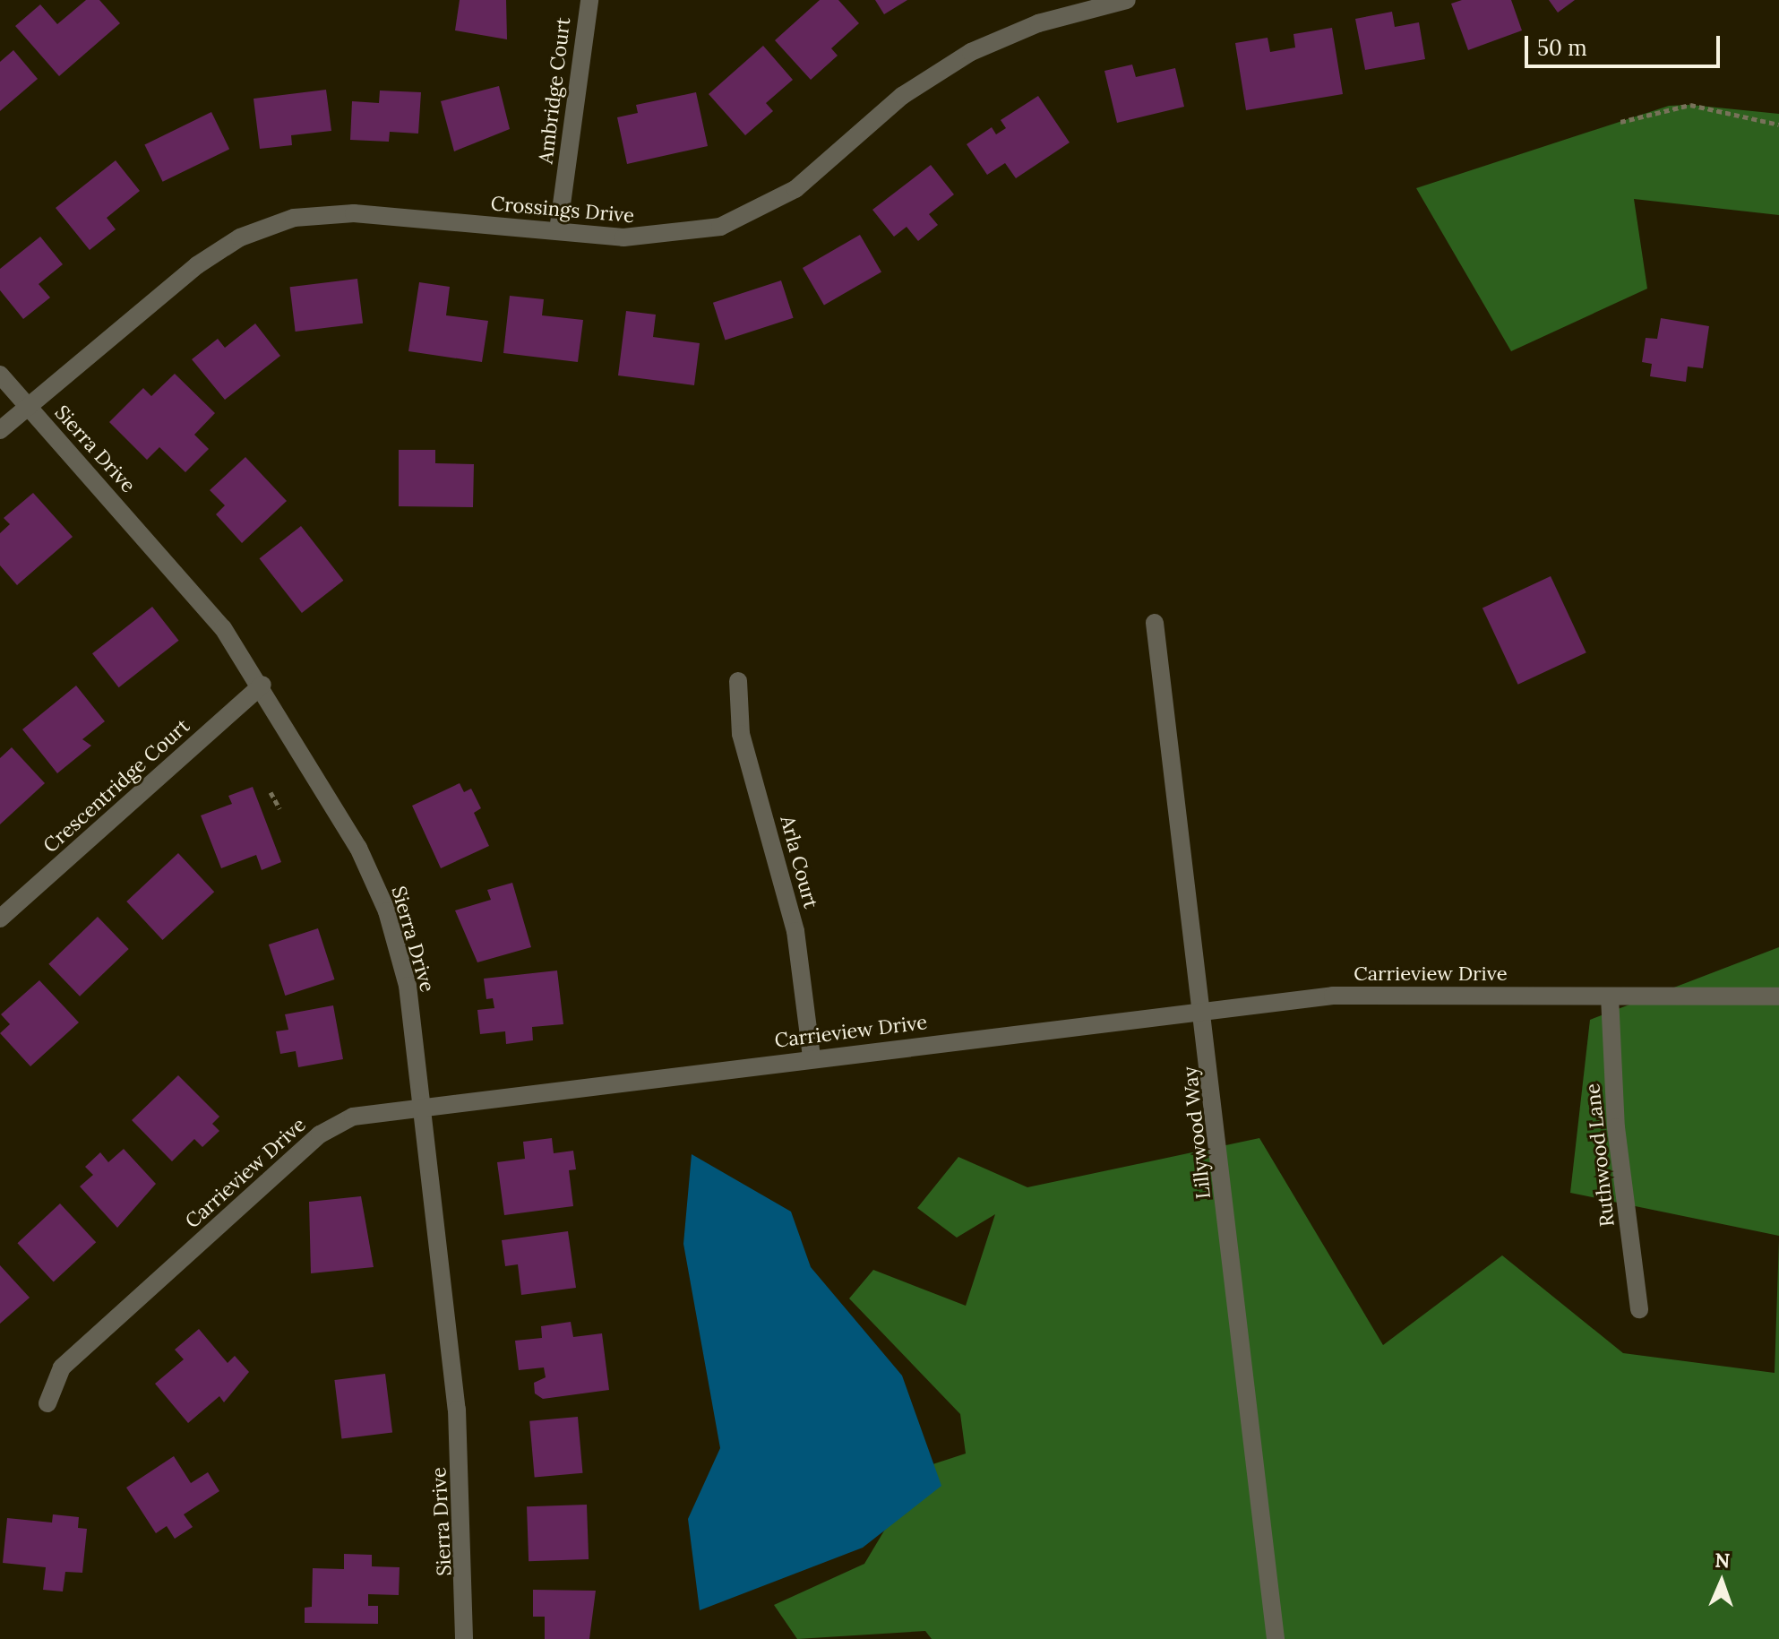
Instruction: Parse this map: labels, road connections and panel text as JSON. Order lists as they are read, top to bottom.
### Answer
{
  "streets": {
    "street": [
      "Ambridge Court",
      "Crossings Drive",
      "Sierra Drive",
      "Crescentridge Court",
      "Arla Court",
      "Carrieview Drive",
      "Lillywood Way",
      "Ruthwood Lane"
    ]
  },
  "crossings": [
    ["Ambridge Court", "Crossings Drive"],
    ["Crossings Drive", "Sierra Drive"],
    ["Sierra Drive", "Crescentridge Court"],
    ["Sierra Drive", "Carrieview Drive"],
    ["Arla Court", "Carrieview Drive"],
    ["Carrieview Drive", "Lillywood Way"],
    ["Carrieview Drive", "Ruthwood Lane"]
  ],
  "scale_bar": "50 m",
  "north": "top"
}
